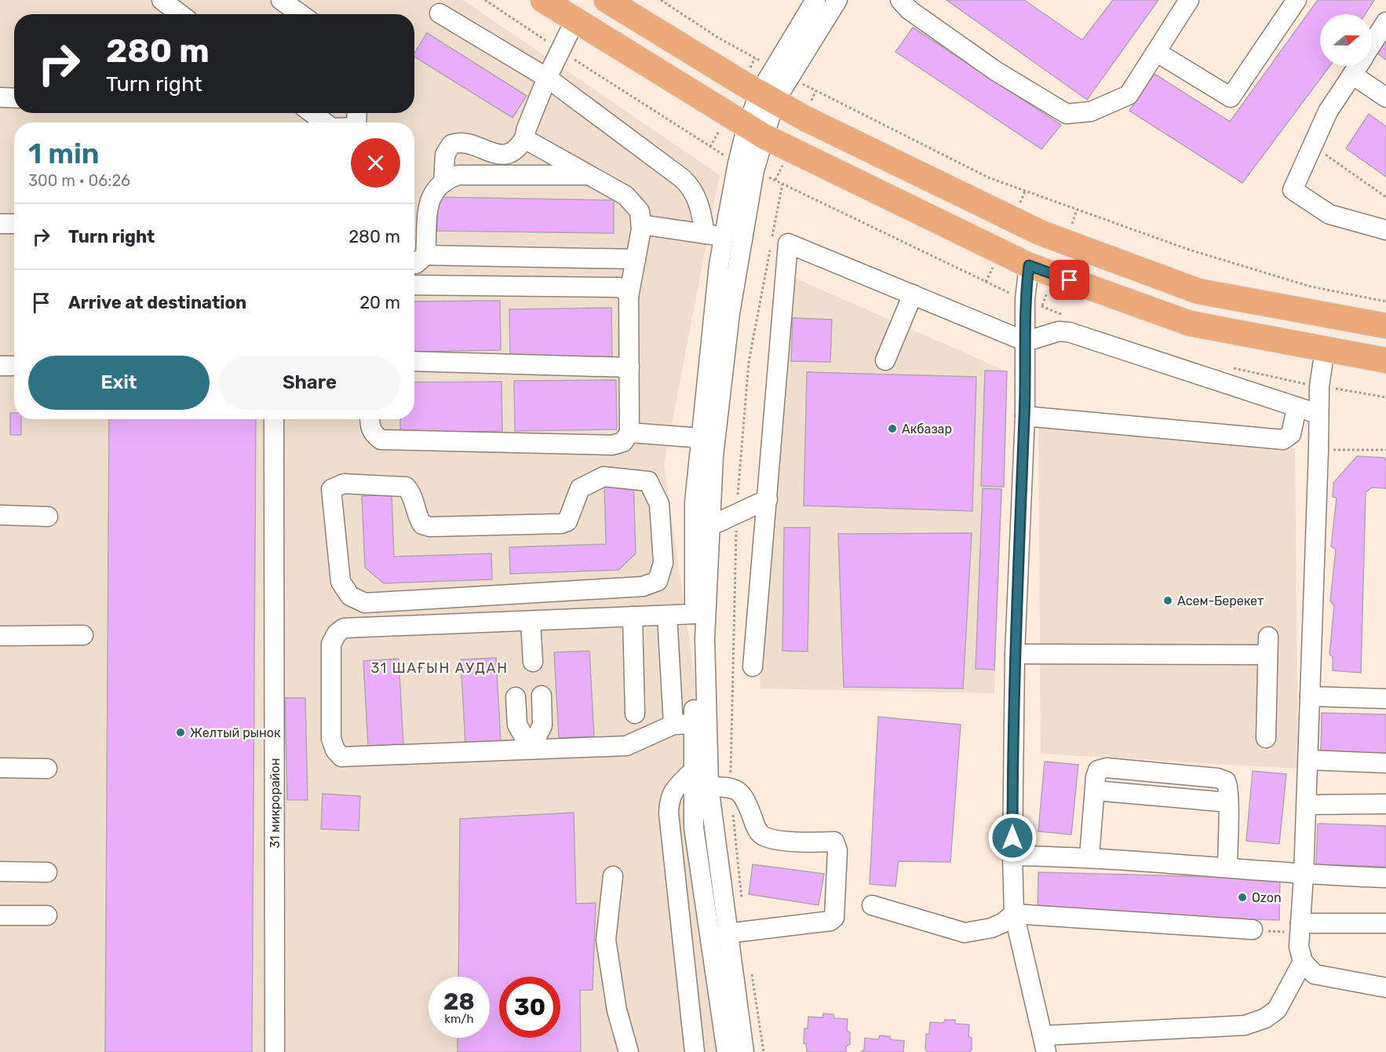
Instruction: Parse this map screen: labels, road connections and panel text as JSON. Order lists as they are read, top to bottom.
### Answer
{
  "streets": {
    "street": ["31 микрорайон"]
  },
  "districts": ["31 ШАҒЫН АУДАН"],
  "places": [
    "Акбазар",
    "Асем-Берекет",
    "Желтый рынок",
    "Ozon"
  ],
  "north": "right",
  "page": {
    "turn": ["280 m", "Turn right"],
    "heading": ["1 min", "300 m · 06:26"],
    "list": [
      {
        "name": "Turn right",
        "value": "280 m"
      },
      {
        "name": "Arrive at destination",
        "value": "20 m"
      }
    ],
    "buttons": ["Exit", "Share"],
    "speed": "28 km/h",
    "limit": "30"
  }
}
